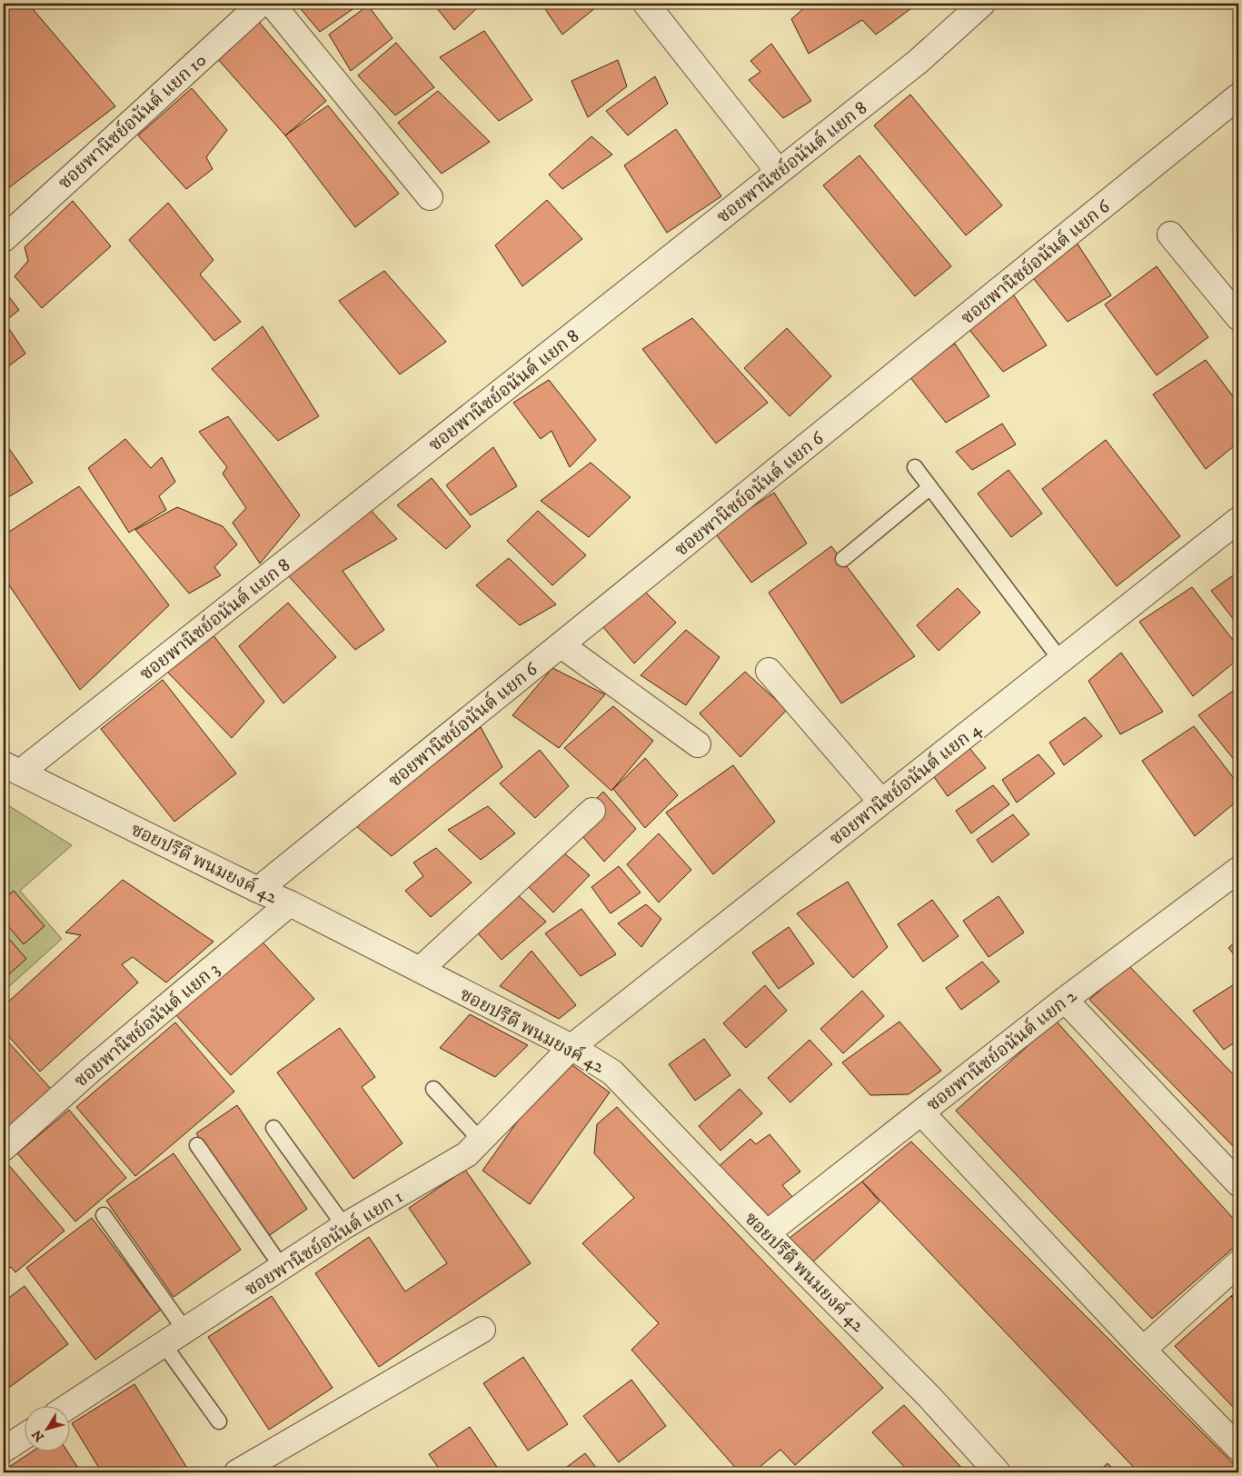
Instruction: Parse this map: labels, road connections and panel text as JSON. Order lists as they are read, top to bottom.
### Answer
{
  "streets": {
    "street": [
      "ซอยพานิชย์อนันต์ แยก 10",
      "ซอยพานิชย์อนันต์ แยก 8",
      "ซอยพานิชย์อนันต์ แยก 6",
      "ซอยพานิชย์อนันต์ แยก 4",
      "ซอยปรีดี พนมยงค์ 42",
      "ซอยพานิชย์อนันต์ แยก 3",
      "ซอยพานิชย์อนันต์ แยก 2",
      "ซอยพานิชย์อนันต์ แยก 1"
    ]
  },
  "crossings": [
    ["ซอยพานิชย์อนันต์ แยก 8", "ซอยปรีดี พนมยงค์ 42"],
    ["ซอยพานิชย์อนันต์ แยก 6", "ซอยปรีดี พนมยงค์ 42"],
    ["ซอยพานิชย์อนันต์ แยก 4", "ซอยปรีดี พนมยงค์ 42"],
    ["ซอยพานิชย์อนันต์ แยก 4", "ซอยพานิชย์อนันต์ แยก 1"],
    ["ซอยปรีดี พนมยงค์ 42", "ซอยพานิชย์อนันต์ แยก 3"],
    ["ซอยปรีดี พนมยงค์ 42", "ซอยพานิชย์อนันต์ แยก 2"],
    ["ซอยปรีดี พนมยงค์ 42", "ซอยพานิชย์อนันต์ แยก 1"]
  ],
  "north": "bottom left"
}
